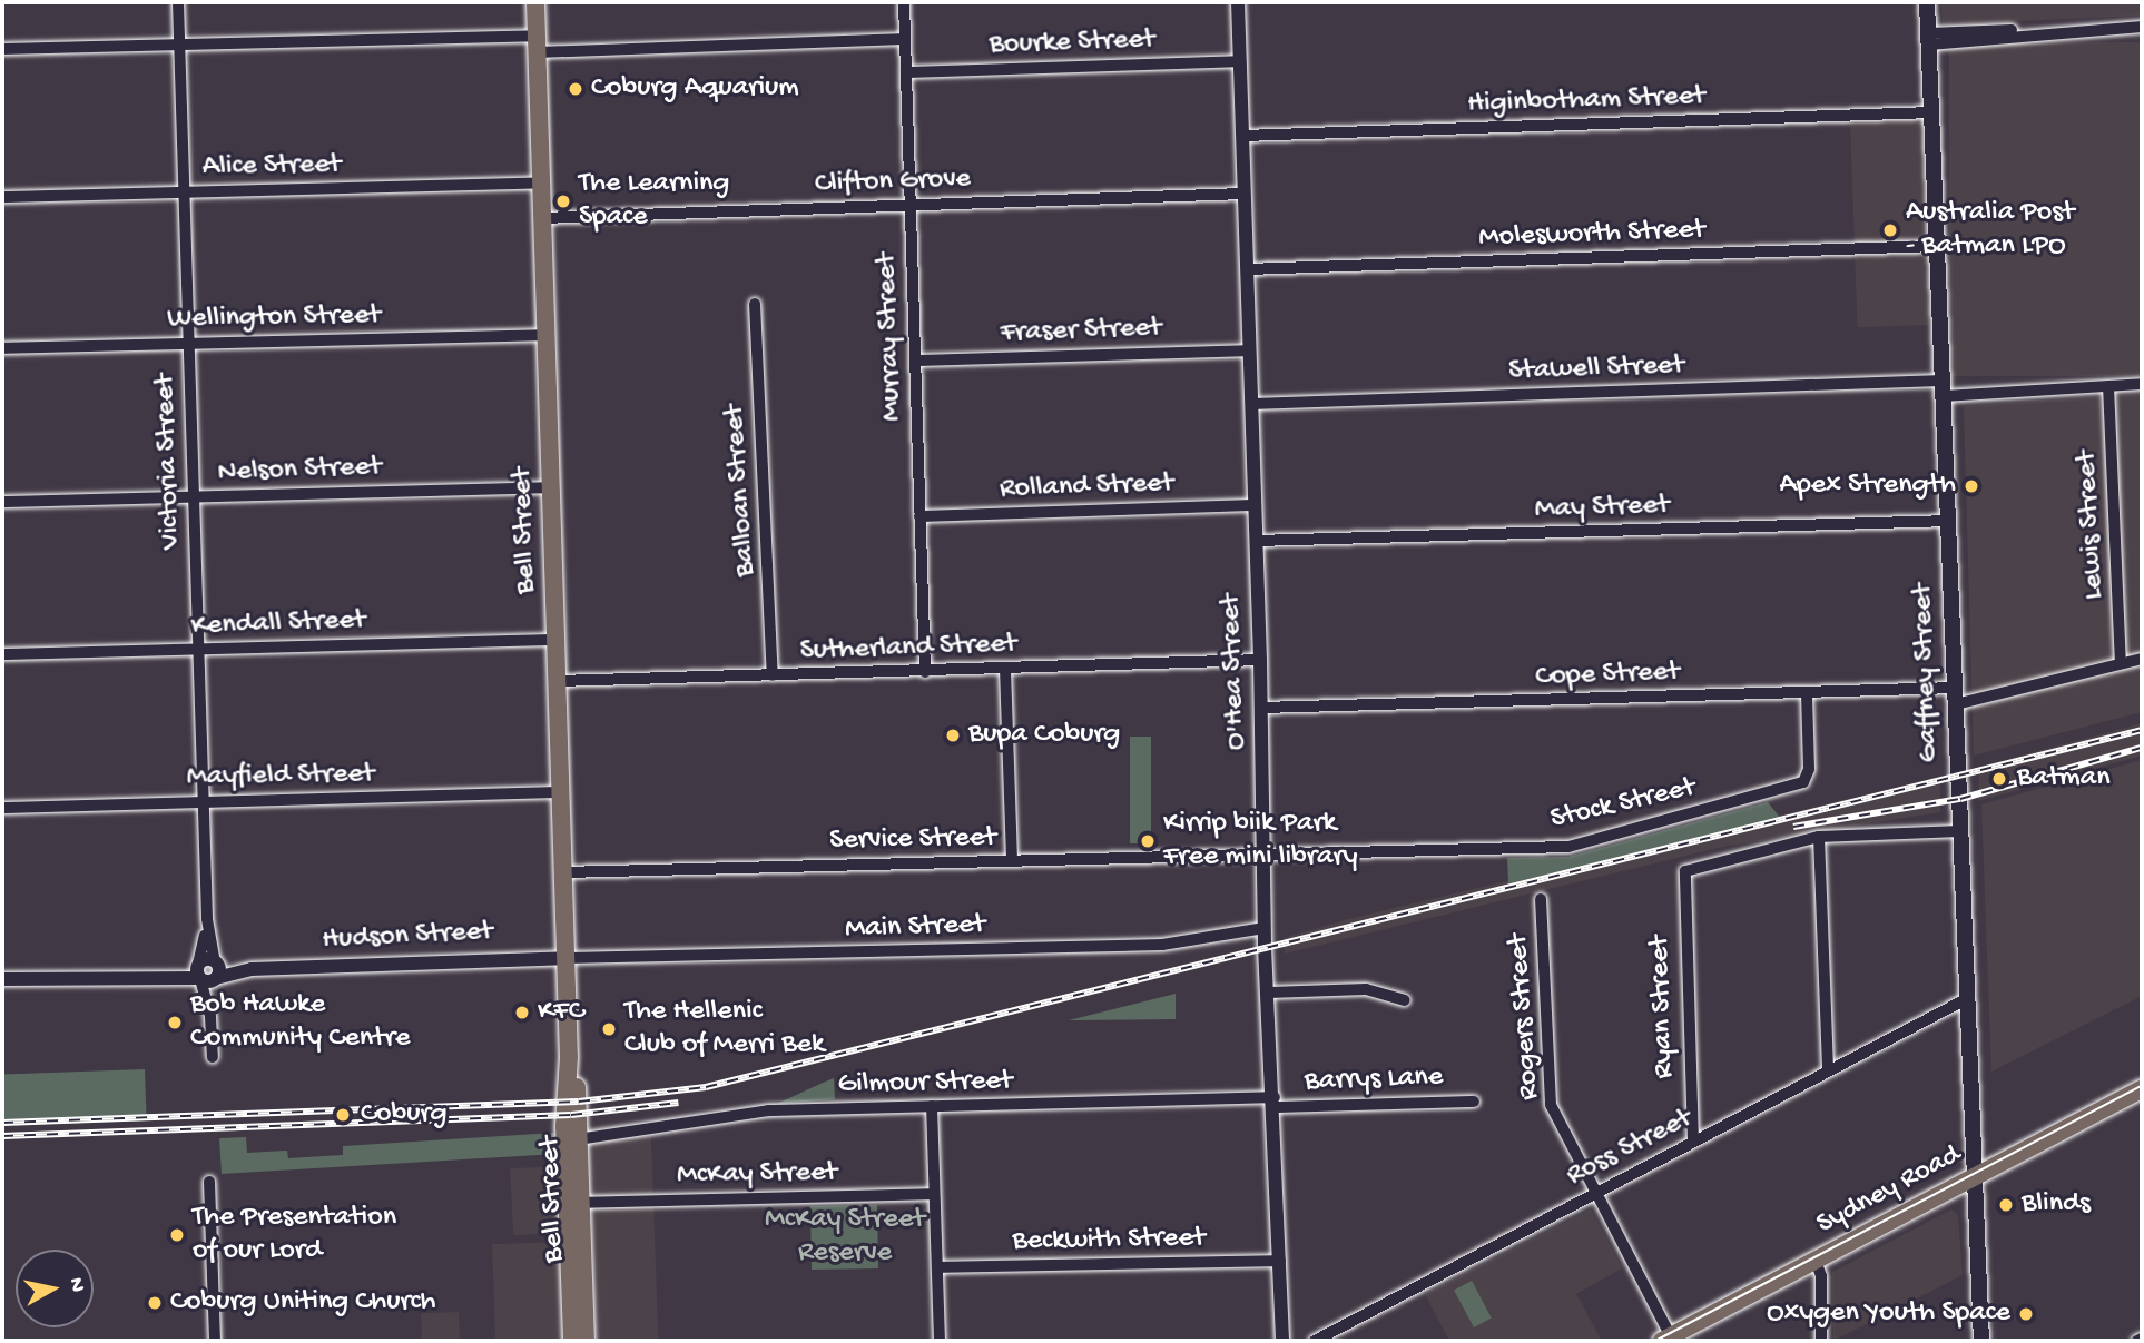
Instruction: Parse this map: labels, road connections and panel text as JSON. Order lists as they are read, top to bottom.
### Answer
{
  "streets": {
    "highway": ["Bell Street", "Sydney Road"],
    "main road": ["Gaffney Street"],
    "street": [
      "Bourke Street",
      "Higinbotham Street",
      "Alice Street",
      "Clifton Grove",
      "Molesworth Street",
      "Wellington Street",
      "Fraser Street",
      "Murray Street",
      "Stawell Street",
      "Victoria Street",
      "Nelson Street",
      "Rolland Street",
      "Balloan Street",
      "May Street",
      "Lewis Street",
      "Kendall Street",
      "Sutherland Street",
      "O'Hea Street",
      "Cope Street",
      "Mayfield Street",
      "Stock Street",
      "Service Street",
      "Main Street",
      "Hudson Street",
      "Ryan Street",
      "Rogers Street",
      "Barrys Lane",
      "Gilmour Street",
      "Ross Street",
      "McKay Street",
      "Beckwith Street"
    ]
  },
  "crossings": [
    ["Bourke Street", "Murray Street"],
    ["Bourke Street", "O'Hea Street"],
    ["Higinbotham Street", "O'Hea Street"],
    ["Higinbotham Street", "Gaffney Street"],
    ["Alice Street", "Victoria Street"],
    ["Alice Street", "Bell Street"],
    ["Clifton Grove", "Murray Street"],
    ["Clifton Grove", "Bell Street"],
    ["Clifton Grove", "O'Hea Street"],
    ["Molesworth Street", "O'Hea Street"],
    ["Molesworth Street", "Gaffney Street"],
    ["Wellington Street", "Victoria Street"],
    ["Wellington Street", "Bell Street"],
    ["Fraser Street", "Murray Street"],
    ["Fraser Street", "O'Hea Street"],
    ["Murray Street", "Rolland Street"],
    ["Murray Street", "Sutherland Street"],
    ["Stawell Street", "Lewis Street"],
    ["Stawell Street", "O'Hea Street"],
    ["Stawell Street", "Gaffney Street"],
    ["Victoria Street", "Nelson Street"],
    ["Victoria Street", "Kendall Street"],
    ["Victoria Street", "Mayfield Street"],
    ["Victoria Street", "Hudson Street"],
    ["Nelson Street", "Bell Street"],
    ["Rolland Street", "O'Hea Street"],
    ["Balloan Street", "Sutherland Street"],
    ["May Street", "O'Hea Street"],
    ["May Street", "Gaffney Street"],
    ["Bell Street", "Kendall Street"],
    ["Bell Street", "Sutherland Street"],
    ["Bell Street", "Mayfield Street"],
    ["Bell Street", "Service Street"],
    ["Bell Street", "Main Street"],
    ["Bell Street", "Hudson Street"],
    ["Bell Street", "Gilmour Street"],
    ["Bell Street", "McKay Street"],
    ["Sutherland Street", "O'Hea Street"],
    ["O'Hea Street", "Cope Street"],
    ["O'Hea Street", "Stock Street"],
    ["O'Hea Street", "Service Street"],
    ["O'Hea Street", "Main Street"],
    ["O'Hea Street", "Barrys Lane"],
    ["O'Hea Street", "Gilmour Street"],
    ["O'Hea Street", "Beckwith Street"],
    ["Gaffney Street", "Cope Street"],
    ["Gaffney Street", "Ross Street"],
    ["Gaffney Street", "Sydney Road"],
    ["Cope Street", "Stock Street"],
    ["Stock Street", "Service Street"],
    ["Main Street", "Hudson Street"],
    ["Ryan Street", "Ross Street"],
    ["Rogers Street", "Ross Street"],
    ["Rogers Street", "Sydney Road"],
    ["Barrys Lane", "Gilmour Street"]
  ],
  "parks": ["McKay Street Reserve"],
  "places": [
    "Coburg Aquarium",
    "The Learning Space",
    "Australia Post - Batman LPO",
    "Apex Strength",
    "Bupa Coburg",
    "Batman",
    "Kirrip biik Park Free mini library",
    "KFC",
    "Bob Hawke Community Centre",
    "The Hellenic Club of Merri Bek",
    "Coburg",
    "Blinds",
    "The Presentation of our Lord",
    "Coburg Uniting Church",
    "Oxygen Youth Space"
  ],
  "north": "right"
}
